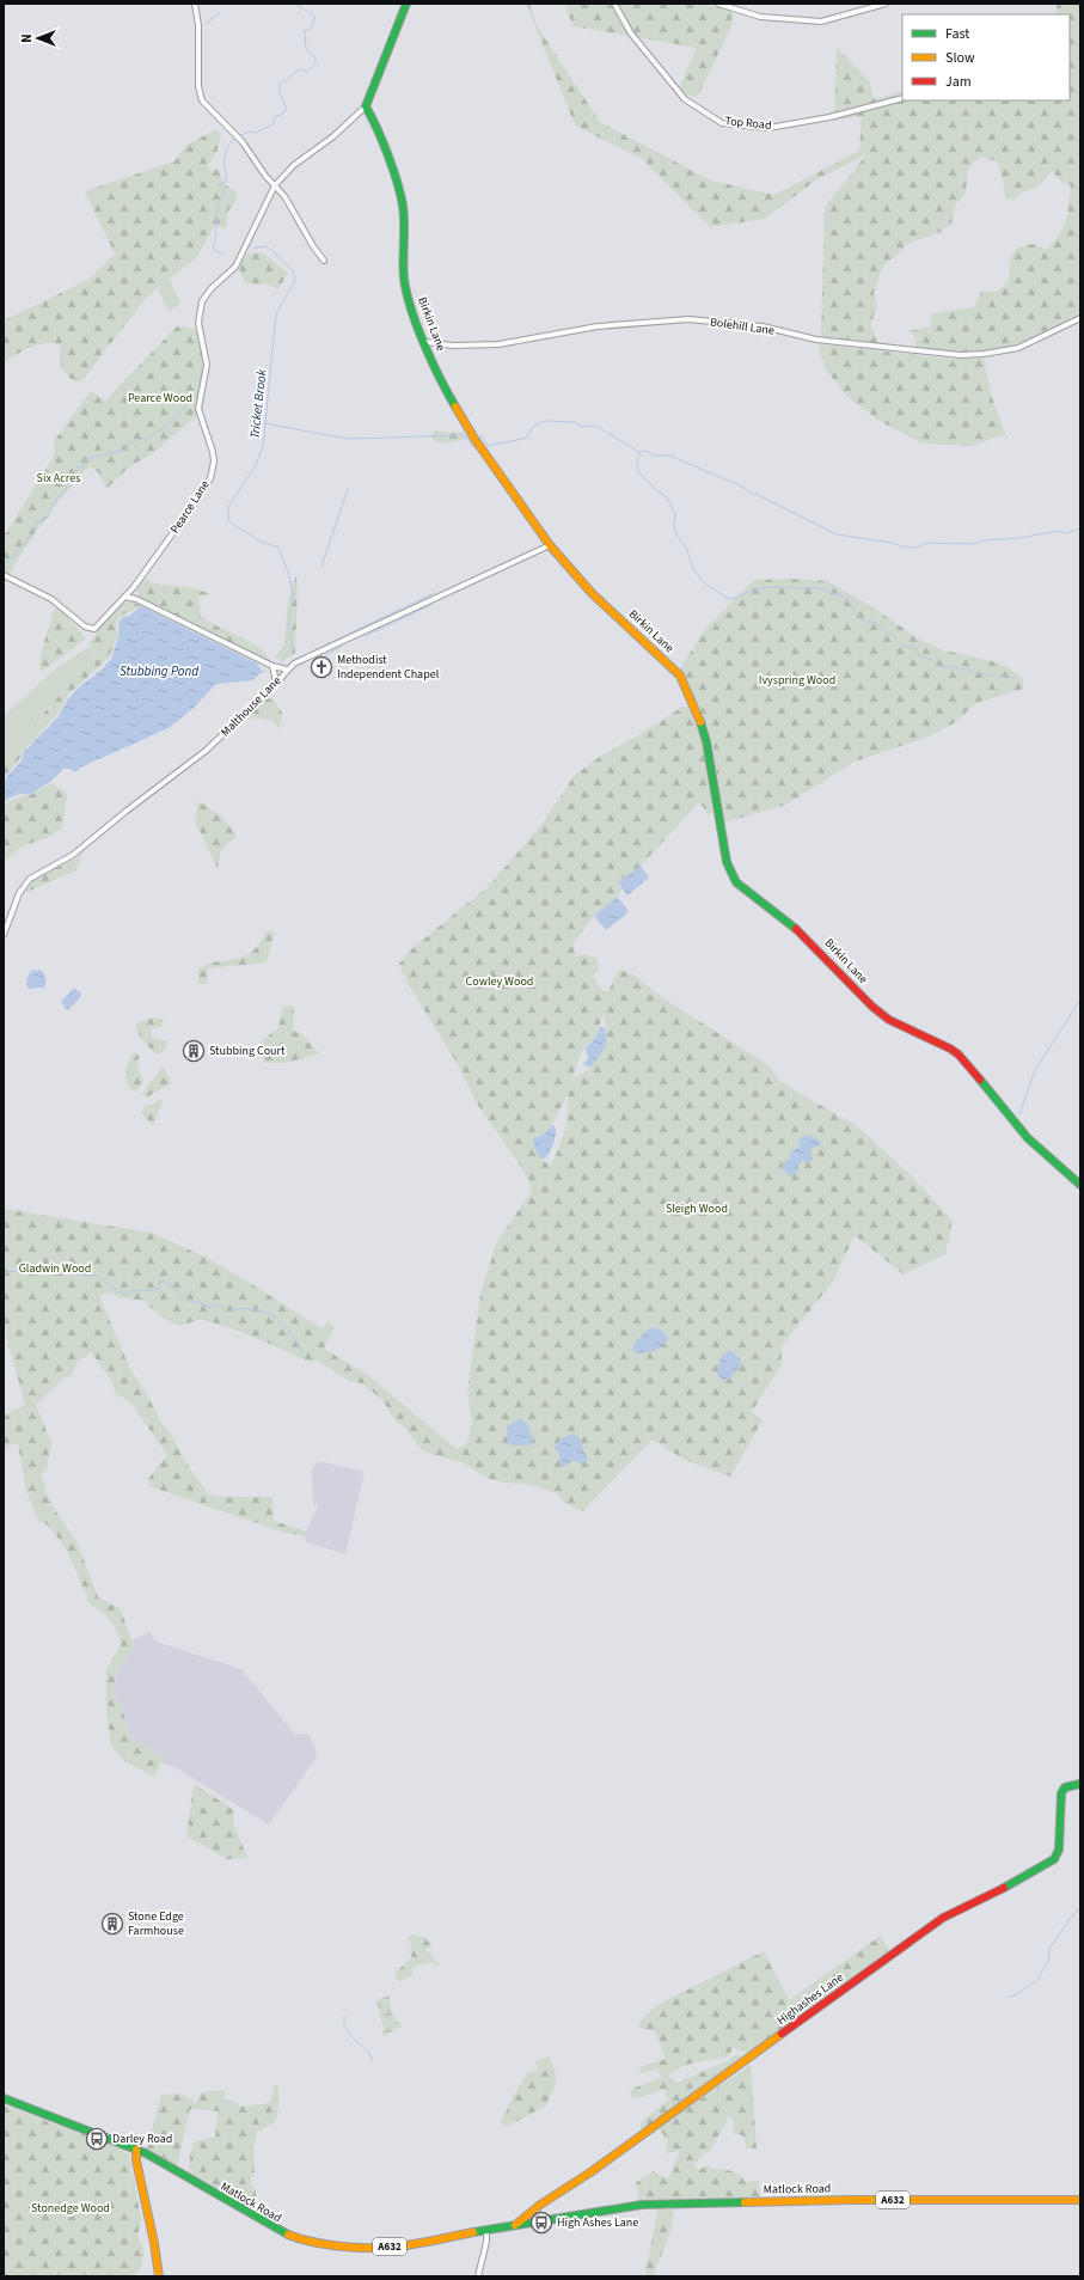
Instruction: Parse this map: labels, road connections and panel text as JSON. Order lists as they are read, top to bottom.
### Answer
{
  "streets": {
    "street": [
      "Top Road",
      "Birkin Lane",
      "Bolehill Lane",
      "Pearce Lane",
      "Malthouse Lane",
      "Highashes Lane",
      "Matlock Road",
      "A632"
    ]
  },
  "crossings": [
    ["Birkin Lane", "Bolehill Lane"],
    ["Birkin Lane", "Pearce Lane"],
    ["Birkin Lane", "Malthouse Lane"],
    ["Highashes Lane", "Matlock Road"]
  ],
  "water": ["Tricket Brook", "Stubbing Pond"],
  "parks": [
    "Pearce Wood",
    "Six Acres",
    "Ivyspring Wood",
    "Cowley Wood",
    "Sleigh Wood",
    "Gladwin Wood",
    "Stonedge Wood"
  ],
  "places": {
    "church": ["Methodist Independent Chapel"],
    "building": ["Stubbing Court", "Stone Edge Farmhouse"],
    "bus stop": ["Darley Road", "High Ashes Lane"]
  },
  "legend": ["Fast", "Slow", "Jam"],
  "north": "left"
}
